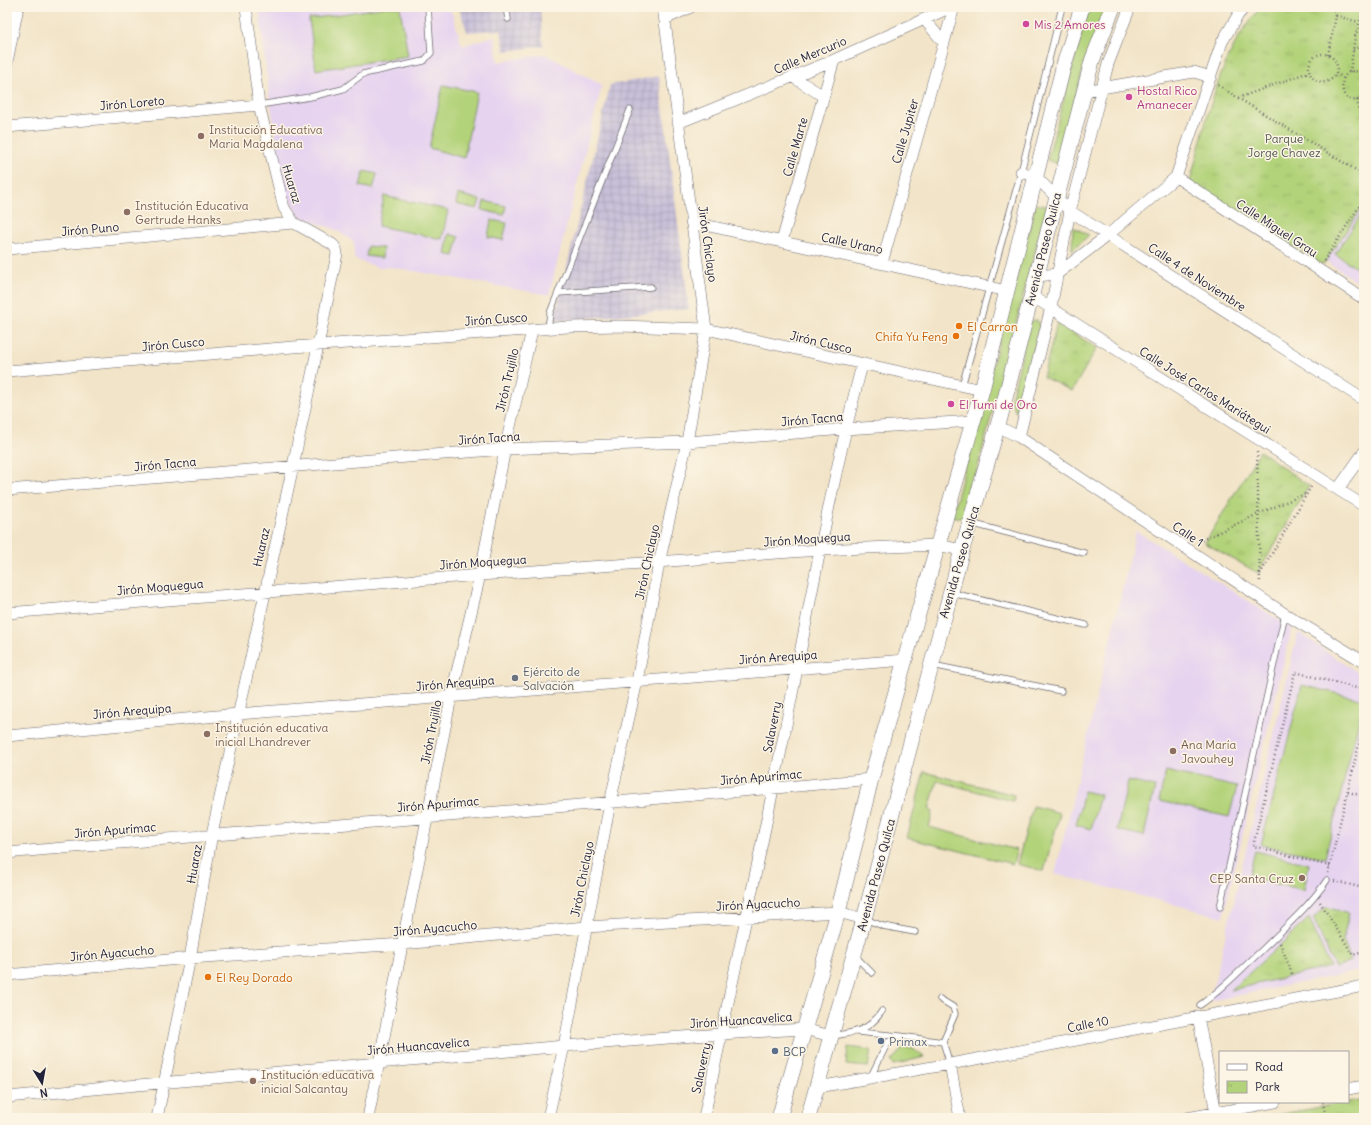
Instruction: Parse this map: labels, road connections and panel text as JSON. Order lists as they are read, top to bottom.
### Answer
{
  "streets": {
    "main road": ["Avenida Paseo Quilca"],
    "street": [
      "Calle Mercurio",
      "Jirón Loreto",
      "Calle Jupiter",
      "Calle Marte",
      "Huaraz",
      "Calle Miguel Grau",
      "Jirón Puno",
      "Calle Urano",
      "Jirón Chiclayo",
      "Calle 4 de Noviembre",
      "Jirón Cusco",
      "Jirón Trujillo",
      "Calle José Carlos Mariátegui",
      "Jirón Tacna",
      "Calle 1",
      "Jirón Moquegua",
      "Jirón Arequipa",
      "Salaverry",
      "Jirón Apurímac",
      "Jirón Ayacucho",
      "Jirón Huancavelica",
      "Calle 10"
    ]
  },
  "crossings": [
    ["Calle Mercurio", "Calle Jupiter"],
    ["Calle Mercurio", "Calle Marte"],
    ["Calle Mercurio", "Jirón Chiclayo"],
    ["Jirón Loreto", "Huaraz"],
    ["Calle Jupiter", "Calle Urano"],
    ["Calle Marte", "Calle Urano"],
    ["Huaraz", "Jirón Puno"],
    ["Huaraz", "Jirón Cusco"],
    ["Huaraz", "Jirón Tacna"],
    ["Huaraz", "Jirón Moquegua"],
    ["Huaraz", "Jirón Arequipa"],
    ["Huaraz", "Jirón Apurímac"],
    ["Huaraz", "Jirón Ayacucho"],
    ["Huaraz", "Jirón Huancavelica"],
    ["Calle Urano", "Jirón Chiclayo"],
    ["Calle Urano", "Avenida Paseo Quilca"],
    ["Jirón Chiclayo", "Jirón Cusco"],
    ["Jirón Chiclayo", "Jirón Tacna"],
    ["Jirón Chiclayo", "Jirón Moquegua"],
    ["Jirón Chiclayo", "Jirón Arequipa"],
    ["Jirón Chiclayo", "Jirón Apurímac"],
    ["Jirón Chiclayo", "Jirón Ayacucho"],
    ["Jirón Chiclayo", "Jirón Huancavelica"],
    ["Avenida Paseo Quilca", "Calle 4 de Noviembre"],
    ["Avenida Paseo Quilca", "Jirón Cusco"],
    ["Avenida Paseo Quilca", "Calle José Carlos Mariátegui"],
    ["Avenida Paseo Quilca", "Jirón Tacna"],
    ["Avenida Paseo Quilca", "Calle 1"],
    ["Avenida Paseo Quilca", "Jirón Moquegua"],
    ["Avenida Paseo Quilca", "Jirón Arequipa"],
    ["Avenida Paseo Quilca", "Jirón Apurímac"],
    ["Avenida Paseo Quilca", "Jirón Ayacucho"],
    ["Avenida Paseo Quilca", "Jirón Huancavelica"],
    ["Avenida Paseo Quilca", "Calle 10"],
    ["Jirón Cusco", "Jirón Trujillo"],
    ["Jirón Cusco", "Salaverry"],
    ["Jirón Trujillo", "Jirón Tacna"],
    ["Jirón Trujillo", "Jirón Moquegua"],
    ["Jirón Trujillo", "Jirón Arequipa"],
    ["Jirón Trujillo", "Jirón Apurímac"],
    ["Jirón Trujillo", "Jirón Ayacucho"],
    ["Jirón Trujillo", "Jirón Huancavelica"],
    ["Jirón Tacna", "Salaverry"],
    ["Jirón Moquegua", "Salaverry"],
    ["Jirón Arequipa", "Salaverry"],
    ["Salaverry", "Jirón Apurímac"],
    ["Salaverry", "Jirón Ayacucho"],
    ["Salaverry", "Jirón Huancavelica"]
  ],
  "parks": ["Parque Jorge Chavez"],
  "places": [
    "Mis 2 Amores",
    "Hostal Rico Amanecer",
    "Institución Educativa Maria Magdalena",
    "Institución Educativa Gertrude Hanks",
    "El Carron",
    "Chifa Yu Feng",
    "El Tumi de Oro",
    "Ejército de Salvación",
    "Institución educativa inicial Lhandrever",
    "Ana María Javouhey",
    "CEP Santa Cruz",
    "El Rey Dorado",
    "Primax",
    "BCP",
    "Institución educativa inicial Salcantay"
  ],
  "legend": ["Road", "Park"],
  "north": "bottom"
}
